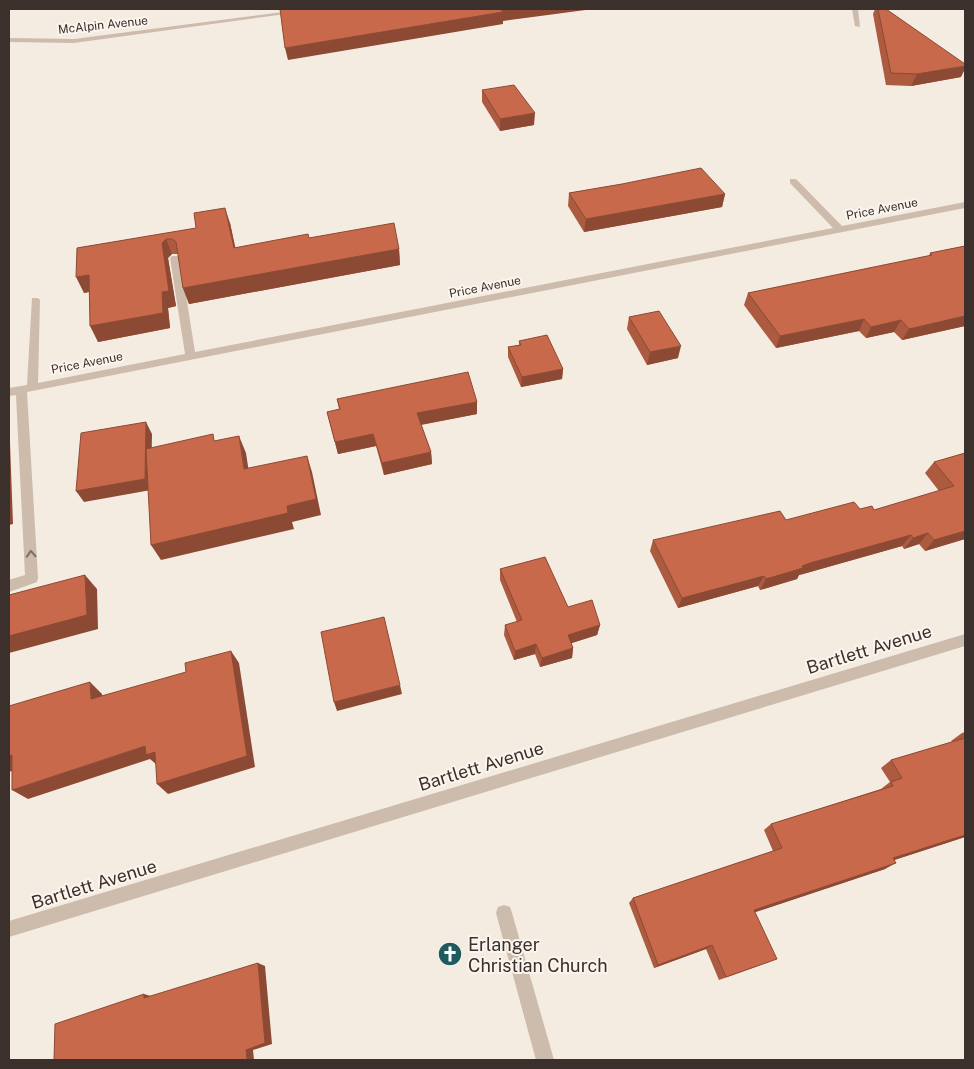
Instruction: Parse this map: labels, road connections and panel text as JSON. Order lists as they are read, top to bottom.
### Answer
{
  "streets": {
    "street": ["McAlpin Avenue", "Price Avenue", "Bartlett Avenue"]
  },
  "places": {
    "church": ["Erlanger Christian Church"]
  }
}
